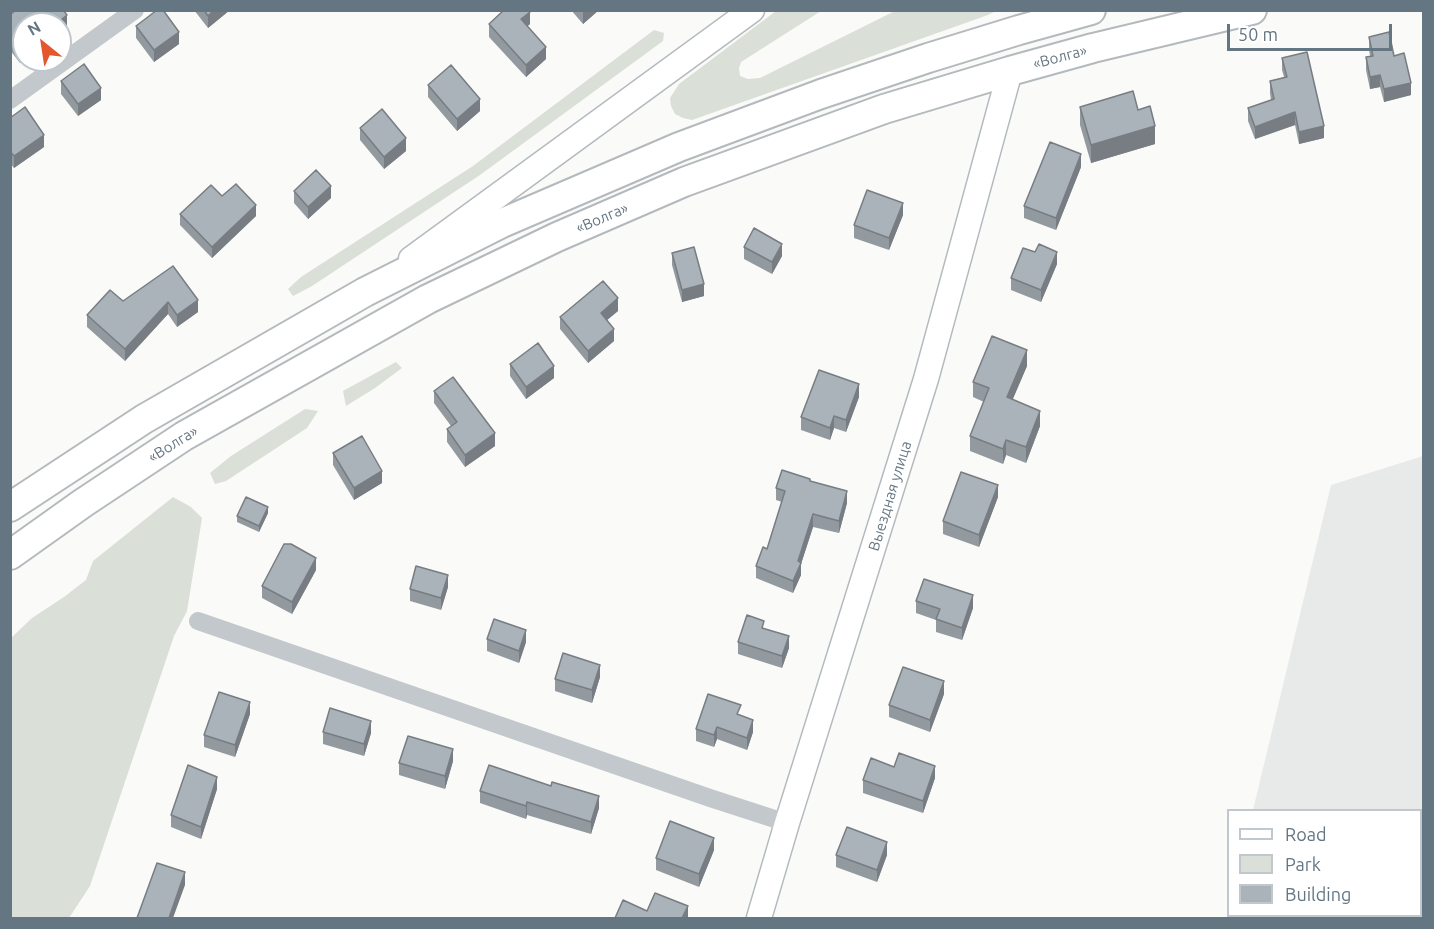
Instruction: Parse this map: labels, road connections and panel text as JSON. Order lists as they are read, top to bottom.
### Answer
{
  "streets": {
    "highway": ["«Волга»"],
    "main road": ["Выездная улица"]
  },
  "crossings": [
    ["«Волга»", "Выездная улица"]
  ],
  "legend": ["Road", "Park", "Building"],
  "scale_bar": "50 m",
  "north": "top left"
}
